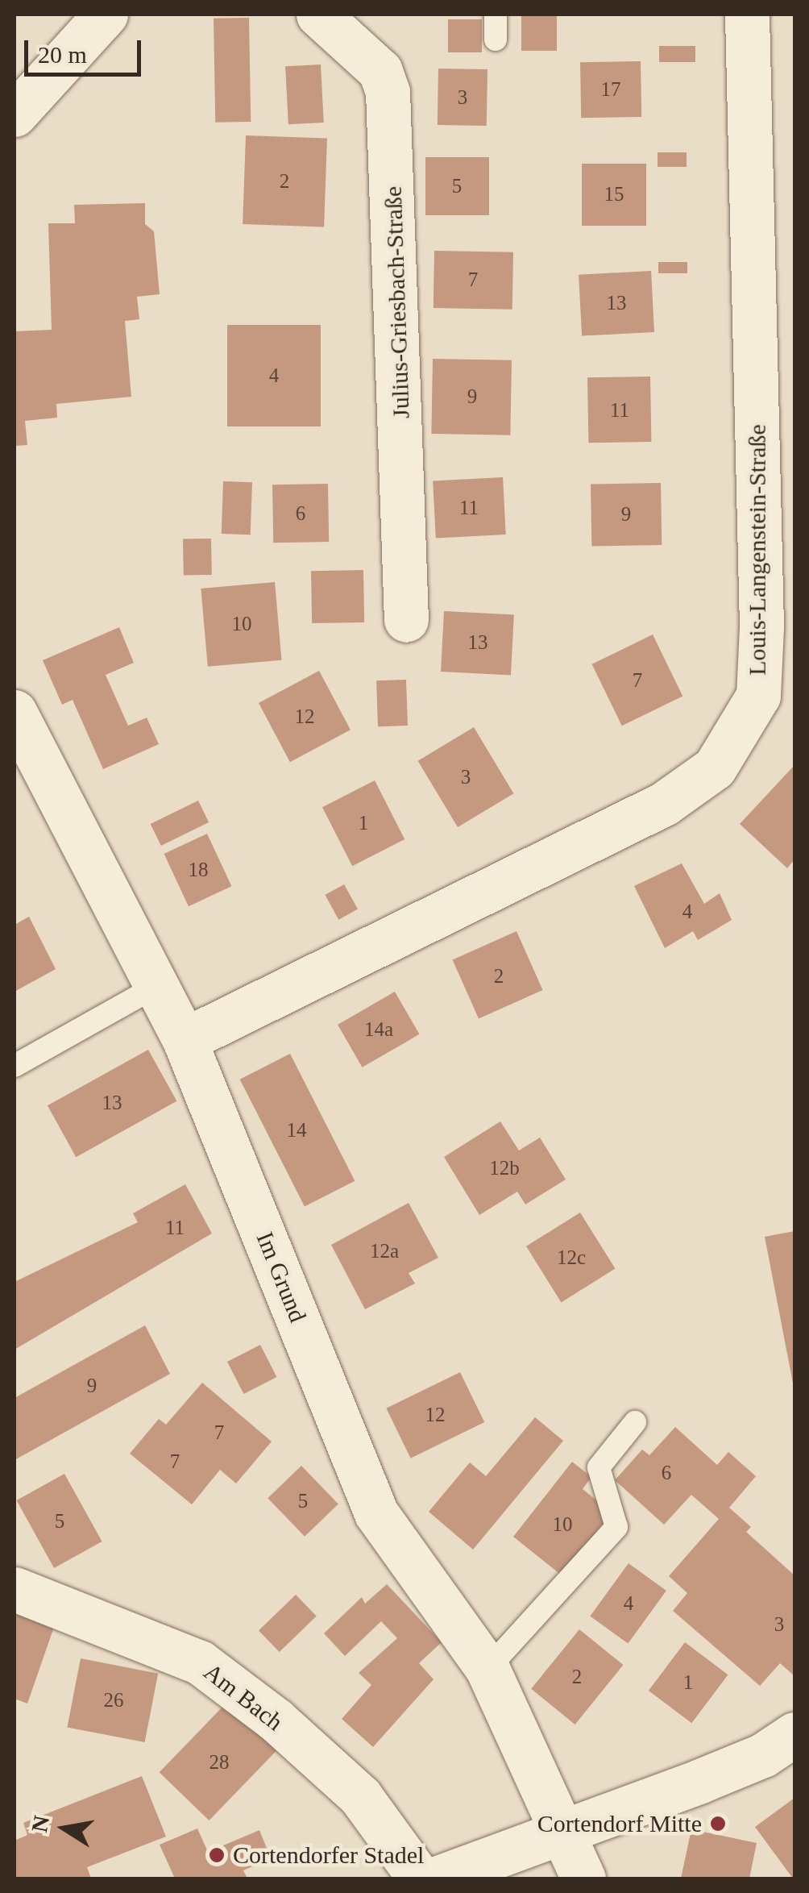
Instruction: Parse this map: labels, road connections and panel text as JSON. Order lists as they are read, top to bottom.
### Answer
{
  "streets": {
    "street": [
      "Julius-Griesbach-Straße",
      "Louis-Langenstein-Straße",
      "Im Grund",
      "Am Bach"
    ]
  },
  "crossings": [
    ["Louis-Langenstein-Straße", "Im Grund"]
  ],
  "places": ["Cortendorf Mitte", "Cortendorfer Stadel"],
  "house_numbers": [
    "17",
    "3",
    "2",
    "5",
    "15",
    "7",
    "13",
    "4",
    "9",
    "11",
    "11",
    "6",
    "9",
    "10",
    "13",
    "7",
    "12",
    "3",
    "1",
    "18",
    "4",
    "2",
    "14a",
    "13",
    "14",
    "12b",
    "11",
    "12a",
    "12c",
    "9",
    "12",
    "7",
    "7",
    "6",
    "5",
    "5",
    "10",
    "4",
    "3",
    "2",
    "1",
    "26",
    "28"
  ],
  "scale_bar": "20 m",
  "north": "left"
}
